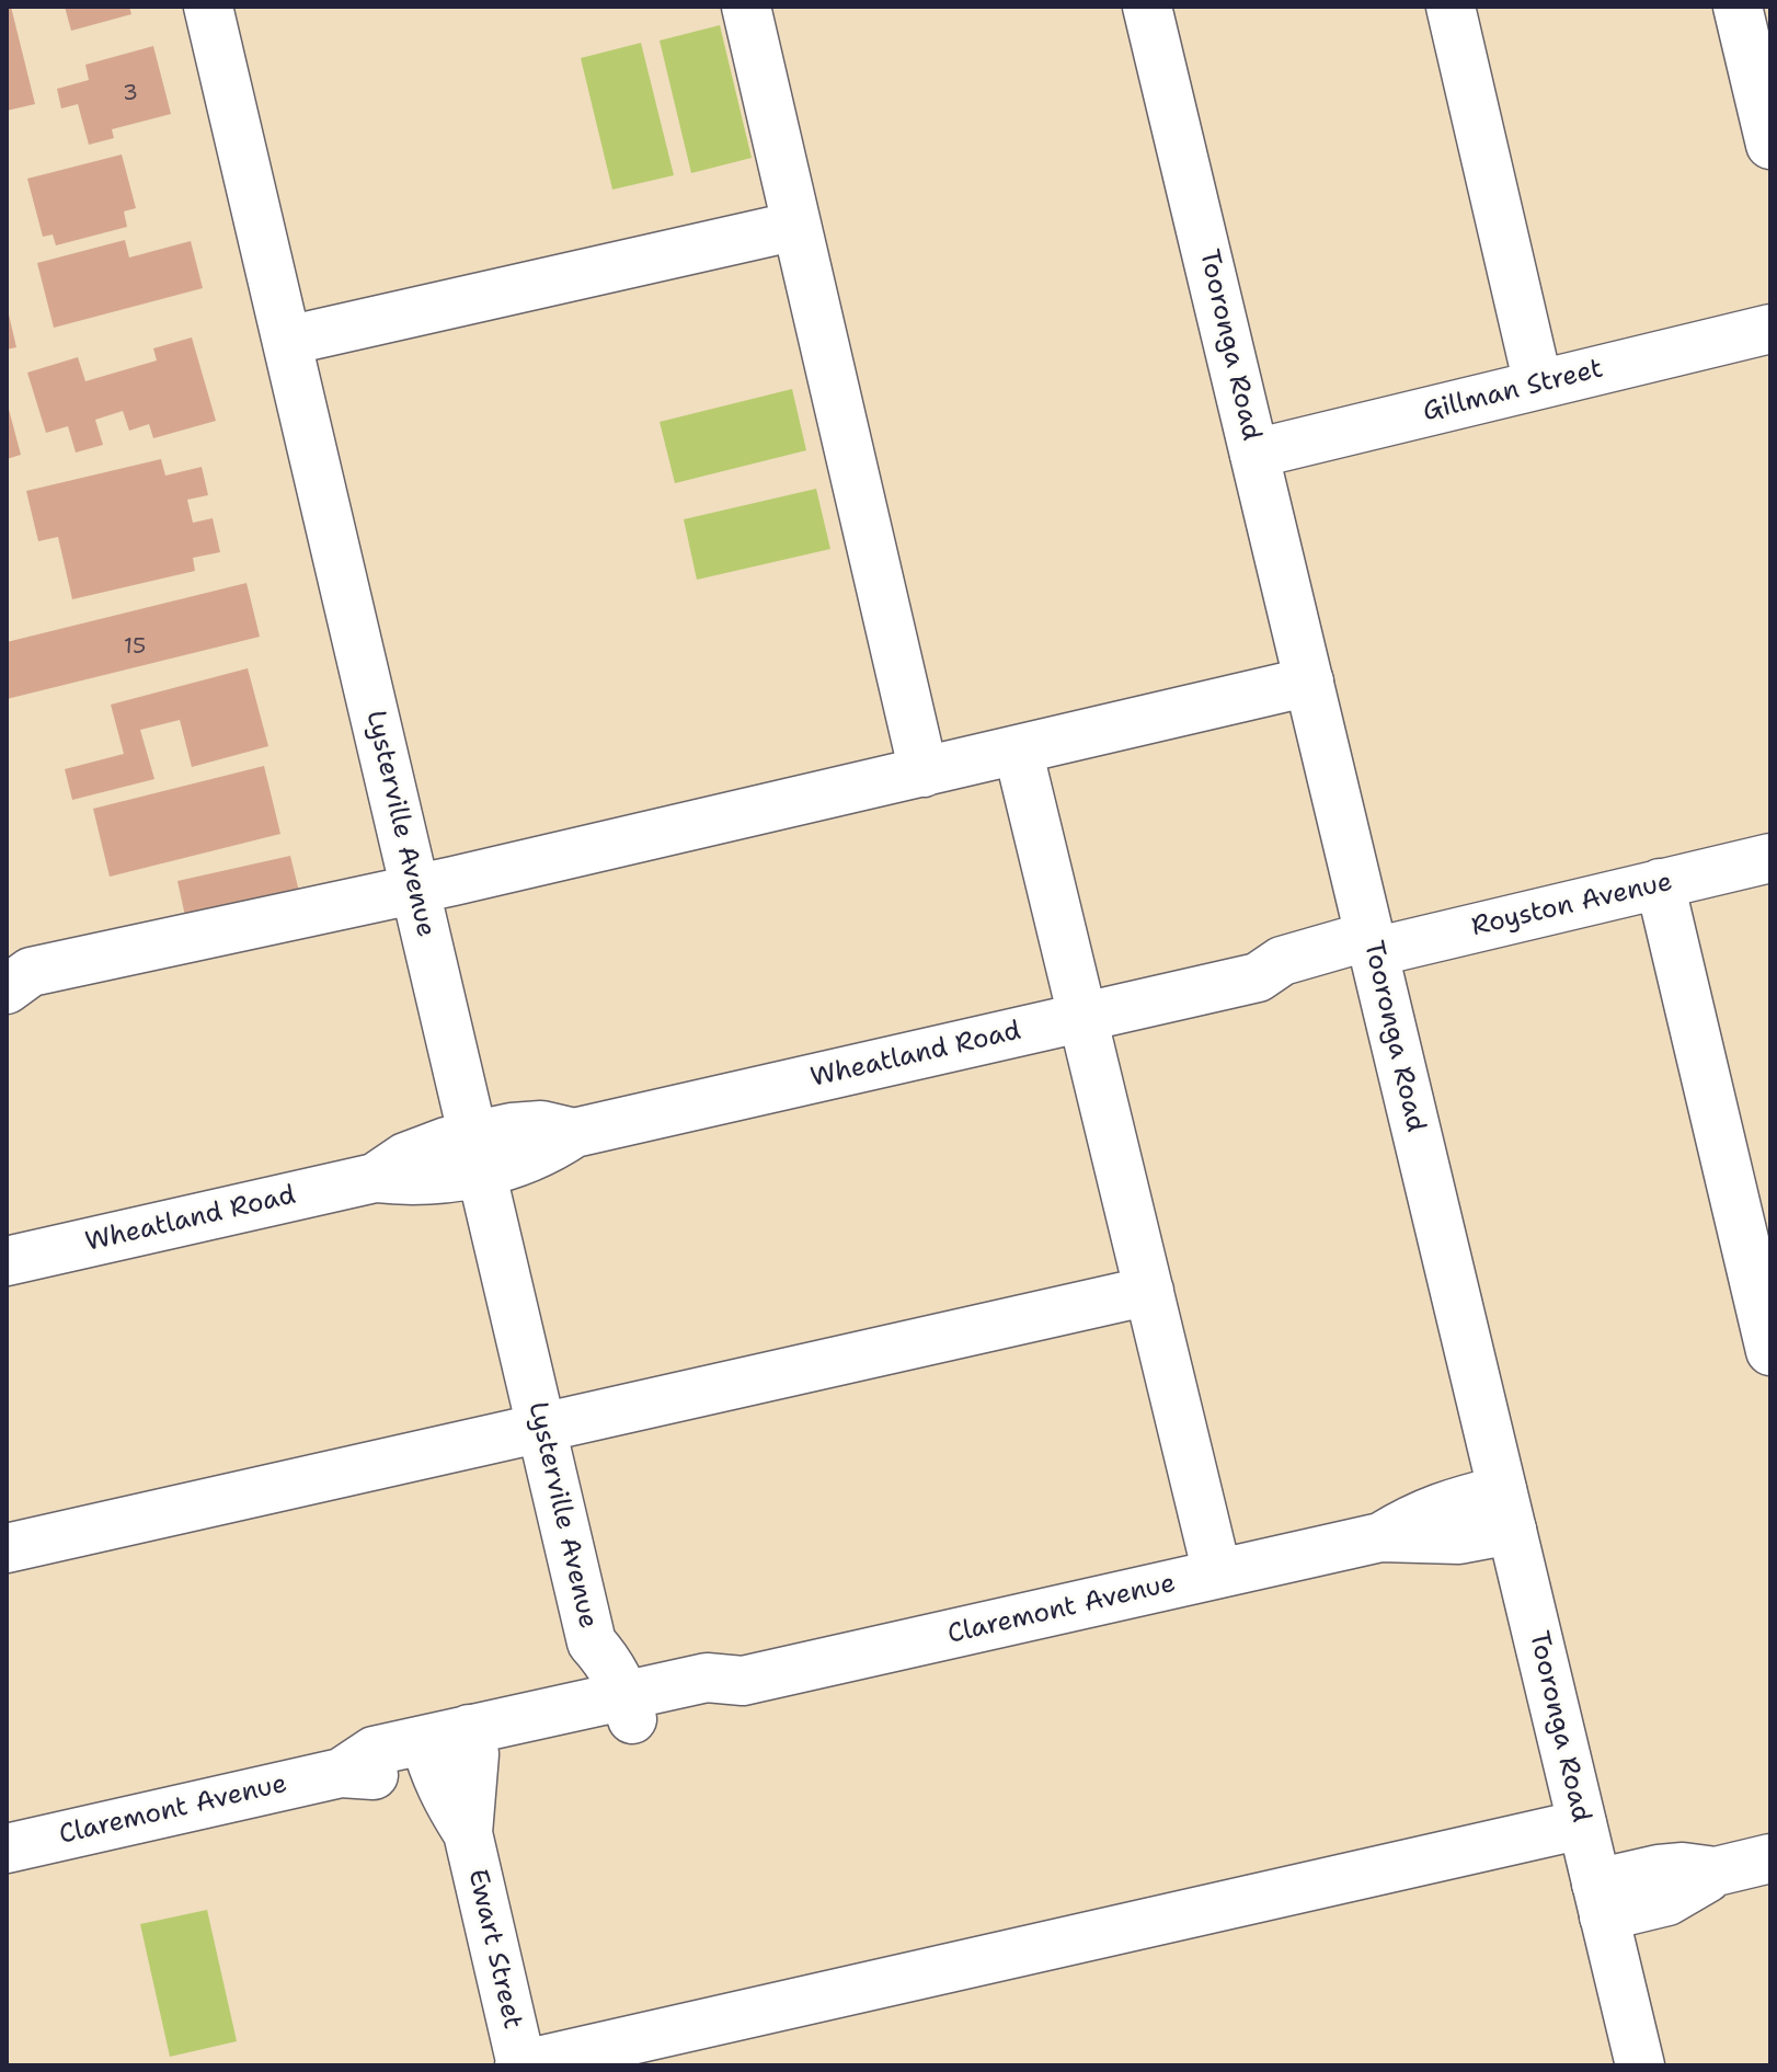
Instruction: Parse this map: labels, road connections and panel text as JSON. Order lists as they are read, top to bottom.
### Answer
{
  "streets": {
    "street": [
      "Tooronga Road",
      "Gillman Street",
      "Lysterville Avenue",
      "Royston Avenue",
      "Wheatland Road",
      "Claremont Avenue",
      "Ewart Street"
    ]
  },
  "crossings": [
    ["Tooronga Road", "Gillman Street"],
    ["Tooronga Road", "Royston Avenue"],
    ["Tooronga Road", "Wheatland Road"],
    ["Tooronga Road", "Claremont Avenue"],
    ["Lysterville Avenue", "Wheatland Road"],
    ["Lysterville Avenue", "Claremont Avenue"],
    ["Royston Avenue", "Wheatland Road"],
    ["Claremont Avenue", "Ewart Street"]
  ],
  "house_numbers": ["3", "15"]
}
